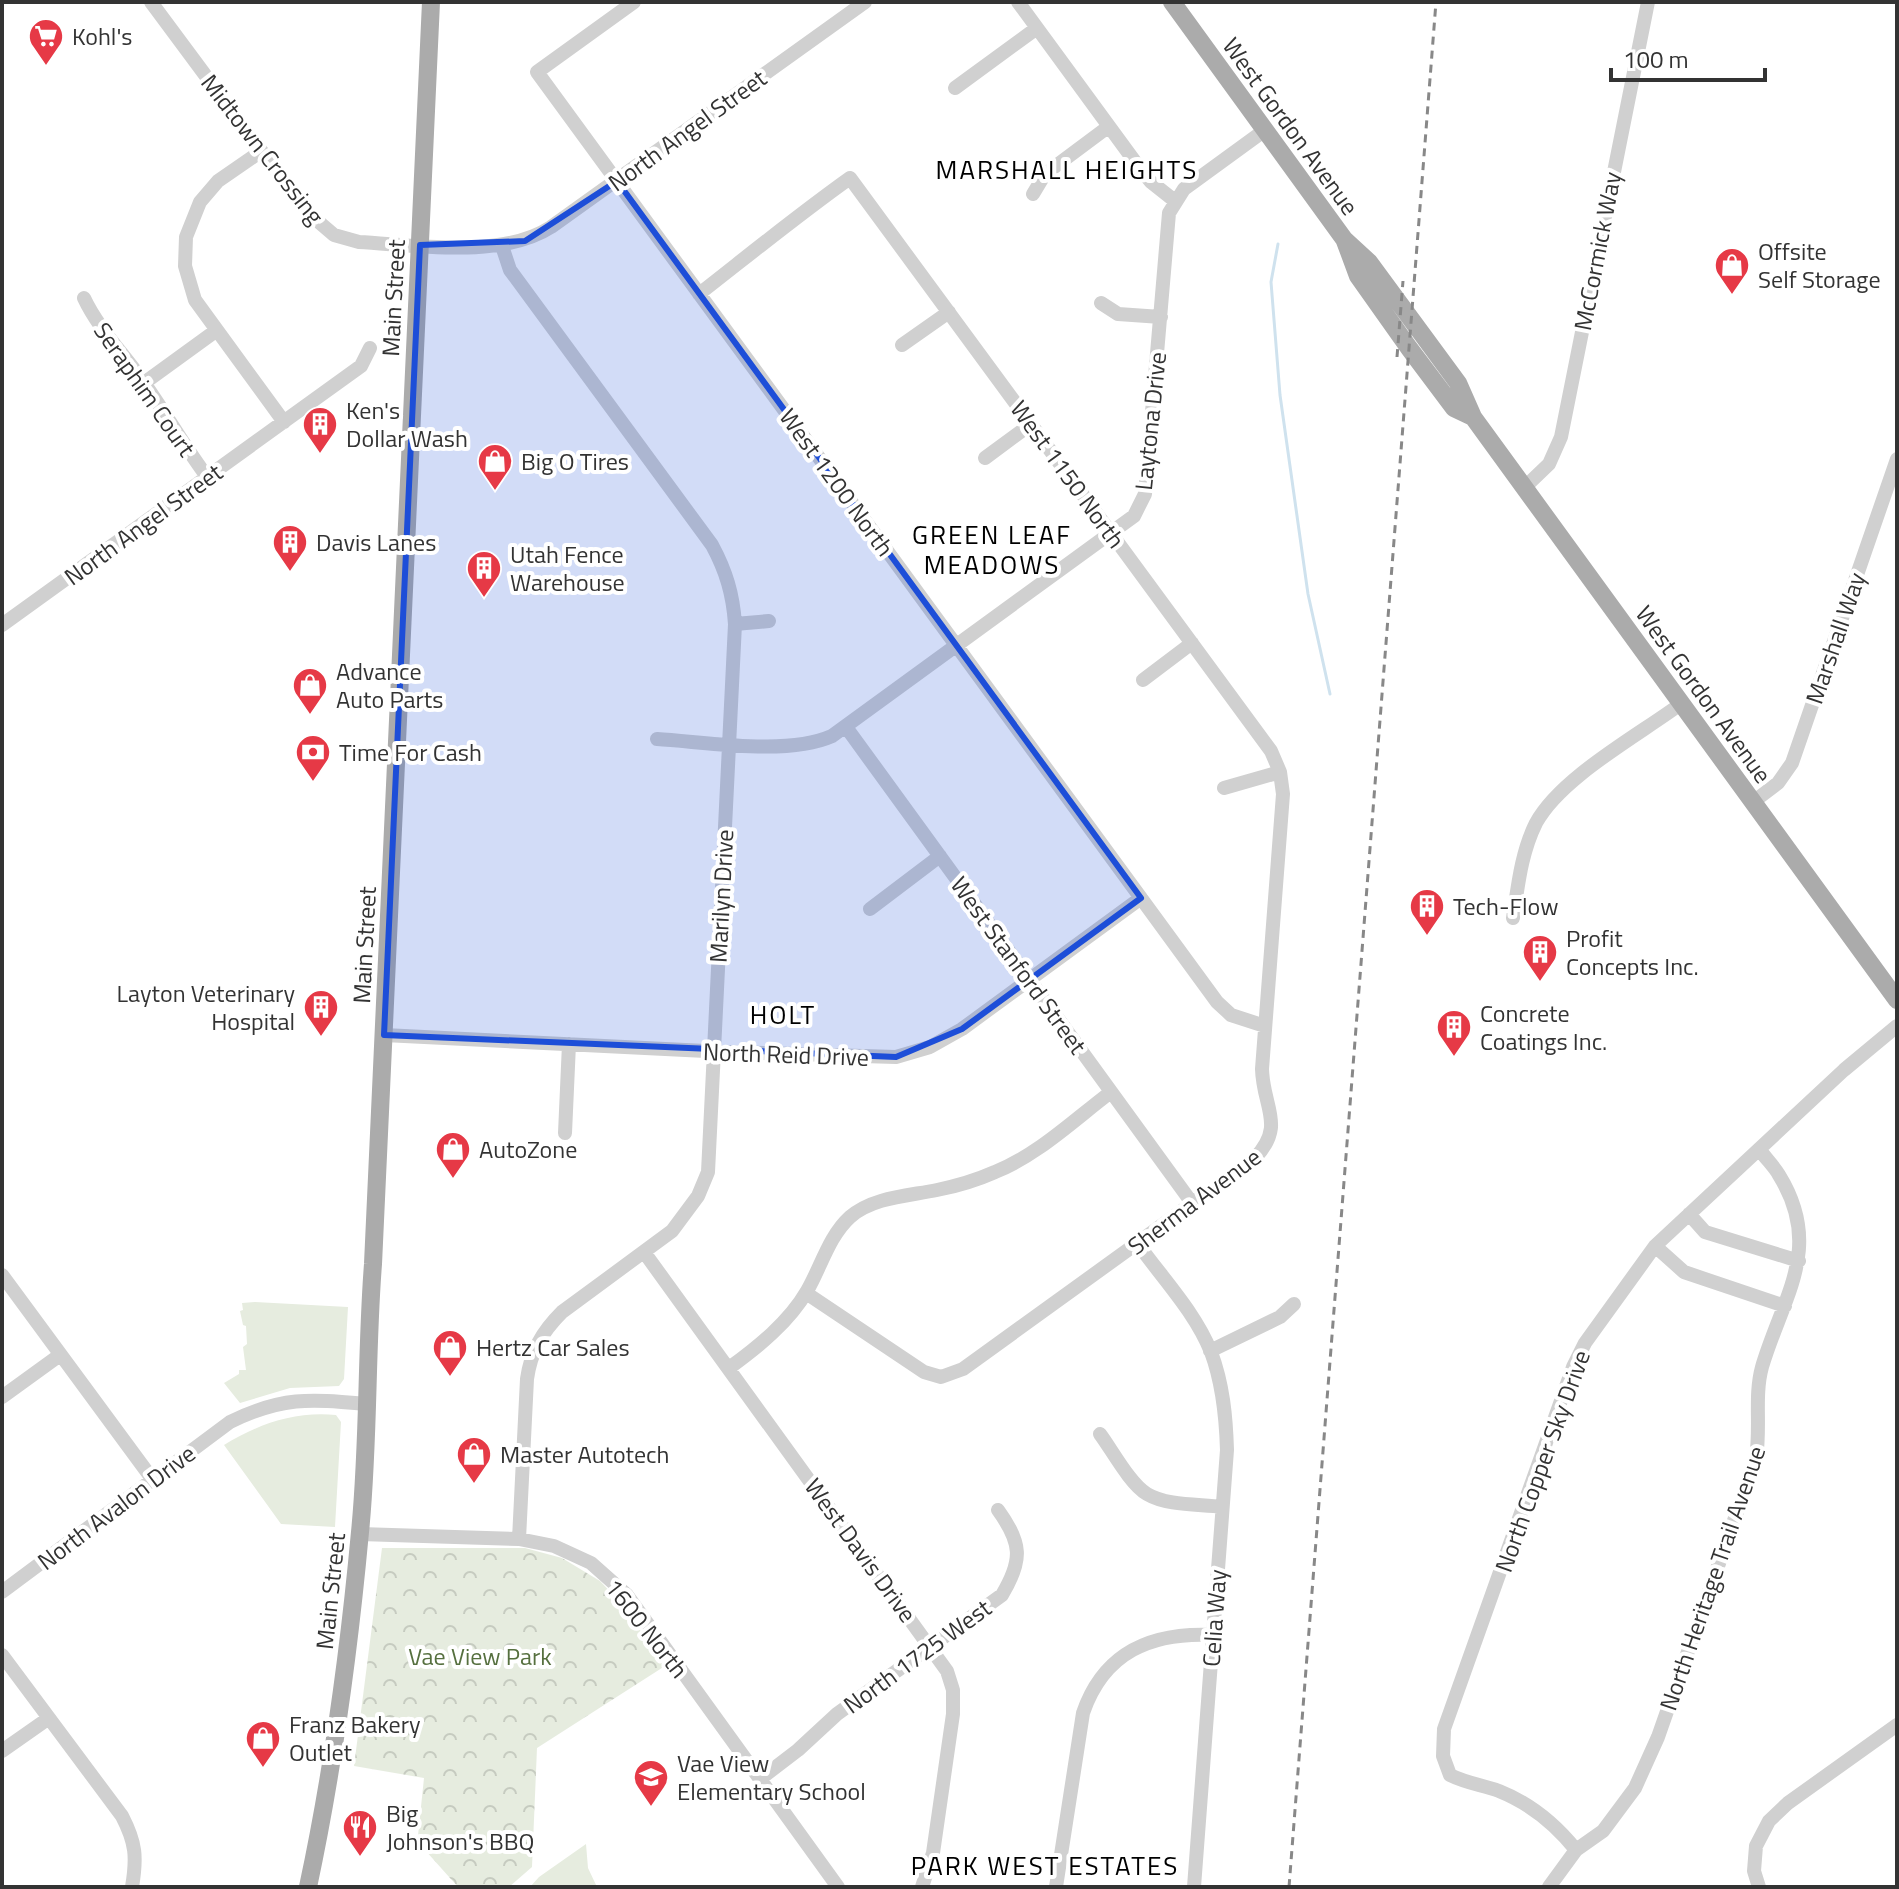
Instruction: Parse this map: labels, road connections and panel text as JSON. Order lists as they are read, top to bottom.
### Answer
{
  "streets": {
    "main road": ["West Gordon Avenue", "Main Street"],
    "street": [
      "North Angel Street",
      "Midtown Crossing",
      "McCormick Way",
      "Seraphim Court",
      "Laytona Drive",
      "West 1150 North",
      "West 1200 North",
      "Marshall Way",
      "Marilyn Drive",
      "West Stanford Street",
      "North Reid Drive",
      "Sherma Avenue",
      "North Copper Sky Drive",
      "North Avalon Drive",
      "West Davis Drive",
      "North Heritage Trail Avenue",
      "Celia Way",
      "1600 North",
      "North 1725 West"
    ]
  },
  "crossings": [
    ["West Gordon Avenue", "McCormick Way"],
    ["West Gordon Avenue", "Marshall Way"],
    ["North Angel Street", "Midtown Crossing"],
    ["North Angel Street", "Seraphim Court"],
    ["North Angel Street", "West 1200 North"],
    ["North Angel Street", "Marilyn Drive"],
    ["Midtown Crossing", "Main Street"],
    ["Midtown Crossing", "Marilyn Drive"],
    ["Main Street", "North Reid Drive"],
    ["Main Street", "North Avalon Drive"],
    ["Main Street", "1600 North"],
    ["Laytona Drive", "West 1150 North"],
    ["Laytona Drive", "West 1200 North"],
    ["Laytona Drive", "Marilyn Drive"],
    ["Laytona Drive", "West Stanford Street"],
    ["West 1150 North", "West 1200 North"],
    ["West 1150 North", "Sherma Avenue"],
    ["West 1200 North", "North Reid Drive"],
    ["West 1200 North", "Sherma Avenue"],
    ["Marilyn Drive", "North Reid Drive"],
    ["Marilyn Drive", "West Davis Drive"],
    ["Marilyn Drive", "1600 North"],
    ["West Stanford Street", "North Reid Drive"],
    ["West Stanford Street", "Sherma Avenue"],
    ["Sherma Avenue", "Celia Way"],
    ["North Copper Sky Drive", "North Heritage Trail Avenue"],
    ["West Davis Drive", "North 1725 West"],
    ["1600 North", "North 1725 West"]
  ],
  "districts": [
    "MARSHALL HEIGHTS",
    "GREEN LEAF MEADOWS",
    "HOLT",
    "PARK WEST ESTATES"
  ],
  "parks": ["Vae View Park"],
  "places": {
    "supermarket": ["Kohl's"],
    "shop": [
      "Offsite Self Storage",
      "Big O Tires",
      "Advance Auto Parts",
      "AutoZone",
      "Hertz Car Sales",
      "Master Autotech",
      "Franz Bakery Outlet"
    ],
    "building": [
      "Ken's Dollar Wash",
      "Davis Lanes",
      "Utah Fence Warehouse",
      "Tech-Flow",
      "Profit Concepts Inc.",
      "Layton Veterinary Hospital",
      "Concrete Coatings Inc."
    ],
    "bank": ["Time For Cash"],
    "school or university": ["Vae View Elementary School"],
    "restaurant": ["Big Johnson's BBQ"]
  },
  "scale_bar": "100 m"
}
